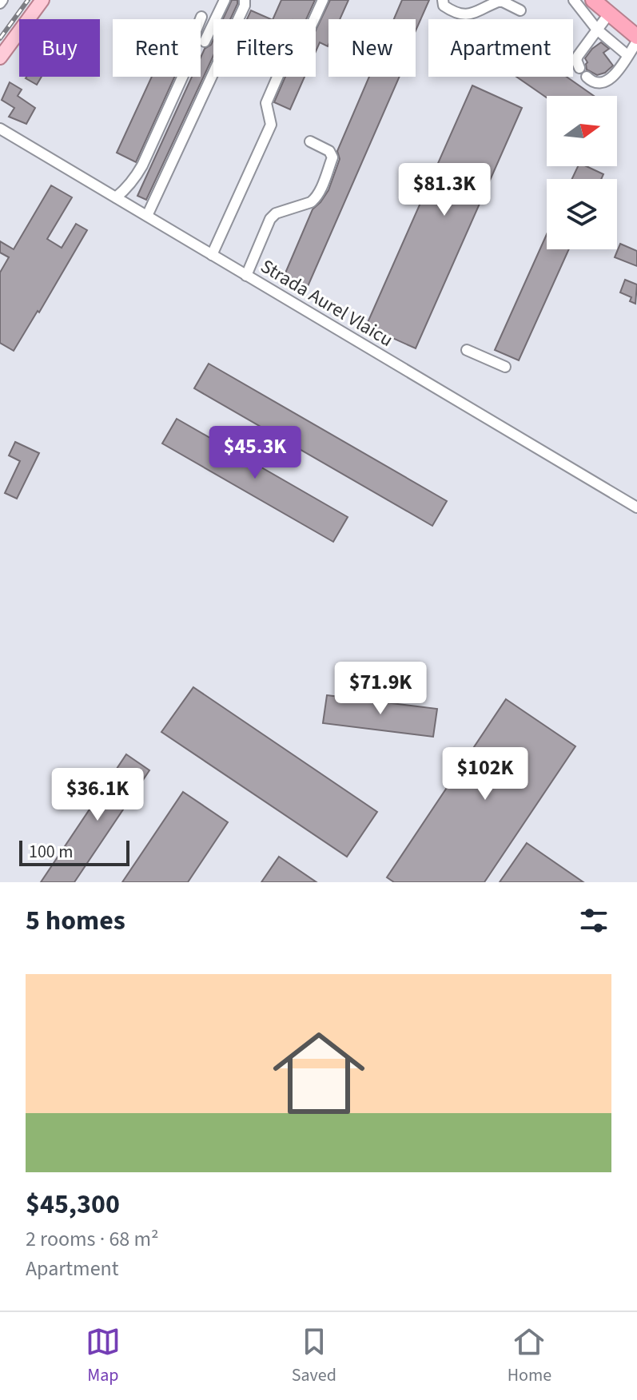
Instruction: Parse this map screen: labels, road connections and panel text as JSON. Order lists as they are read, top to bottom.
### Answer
{
  "streets": {
    "street": ["Strada Aurel Vlaicu"]
  },
  "scale_bar": "100 m",
  "north": "right",
  "page": {
    "chip": [
      "Buy",
      "Rent",
      "Filters",
      "New",
      "Apartment"
    ],
    "price": [
      "$81.3K",
      "$45.3K",
      "$71.9K",
      "$102K",
      "$36.1K"
    ],
    "scale": "100 m",
    "heading": "5 homes",
    "list": [
      {
        "name": "$45,300",
        "note": "2 rooms · 68 m² · Apartment"
      }
    ],
    "tabs": ["Map", "Saved", "Home"]
  }
}
